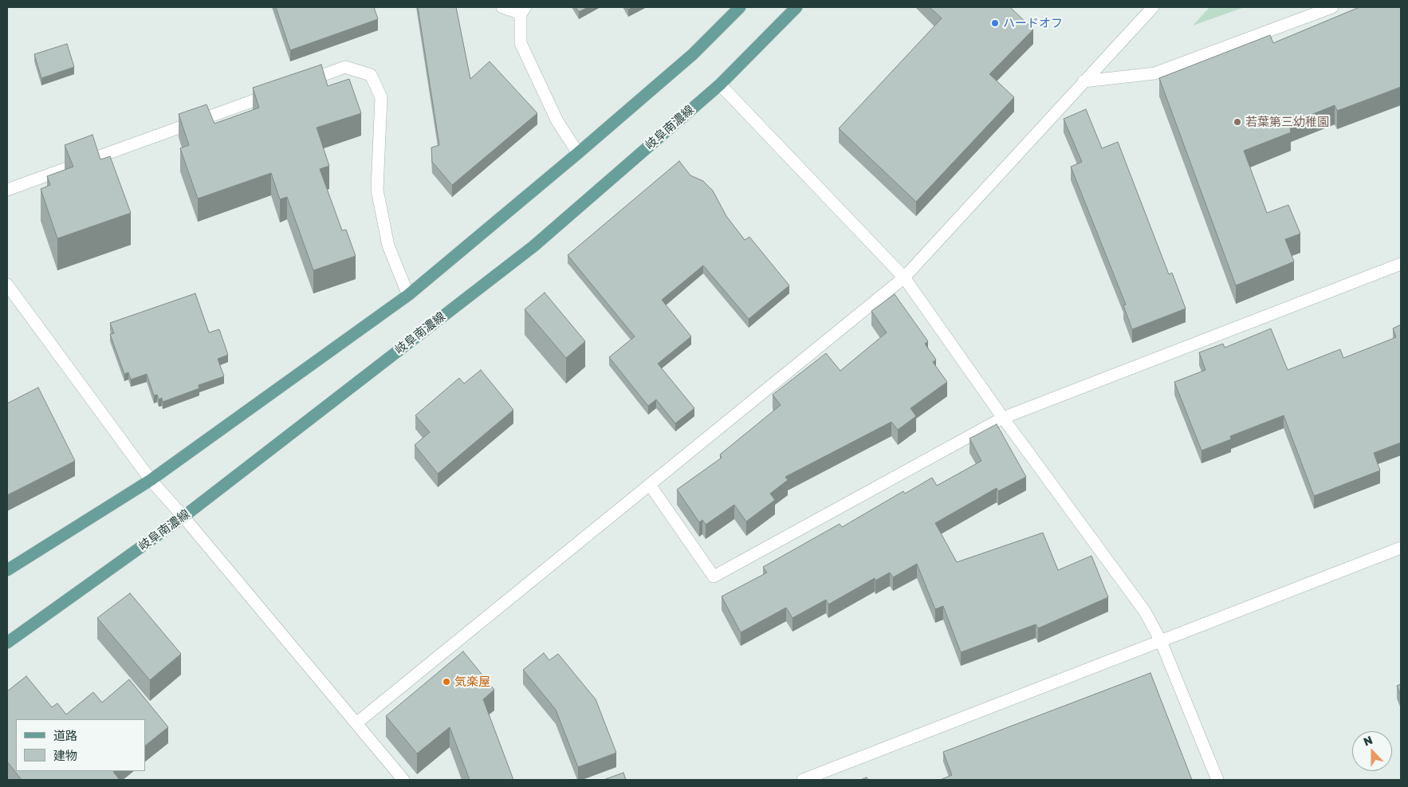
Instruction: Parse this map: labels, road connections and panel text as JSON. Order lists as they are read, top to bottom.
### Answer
{
  "streets": {
    "main road": ["岐阜南濃線"]
  },
  "places": ["ハードオフ", "若葉第三幼稚園", "気楽屋"],
  "legend": ["道路", "建物"],
  "north": "top"
}
